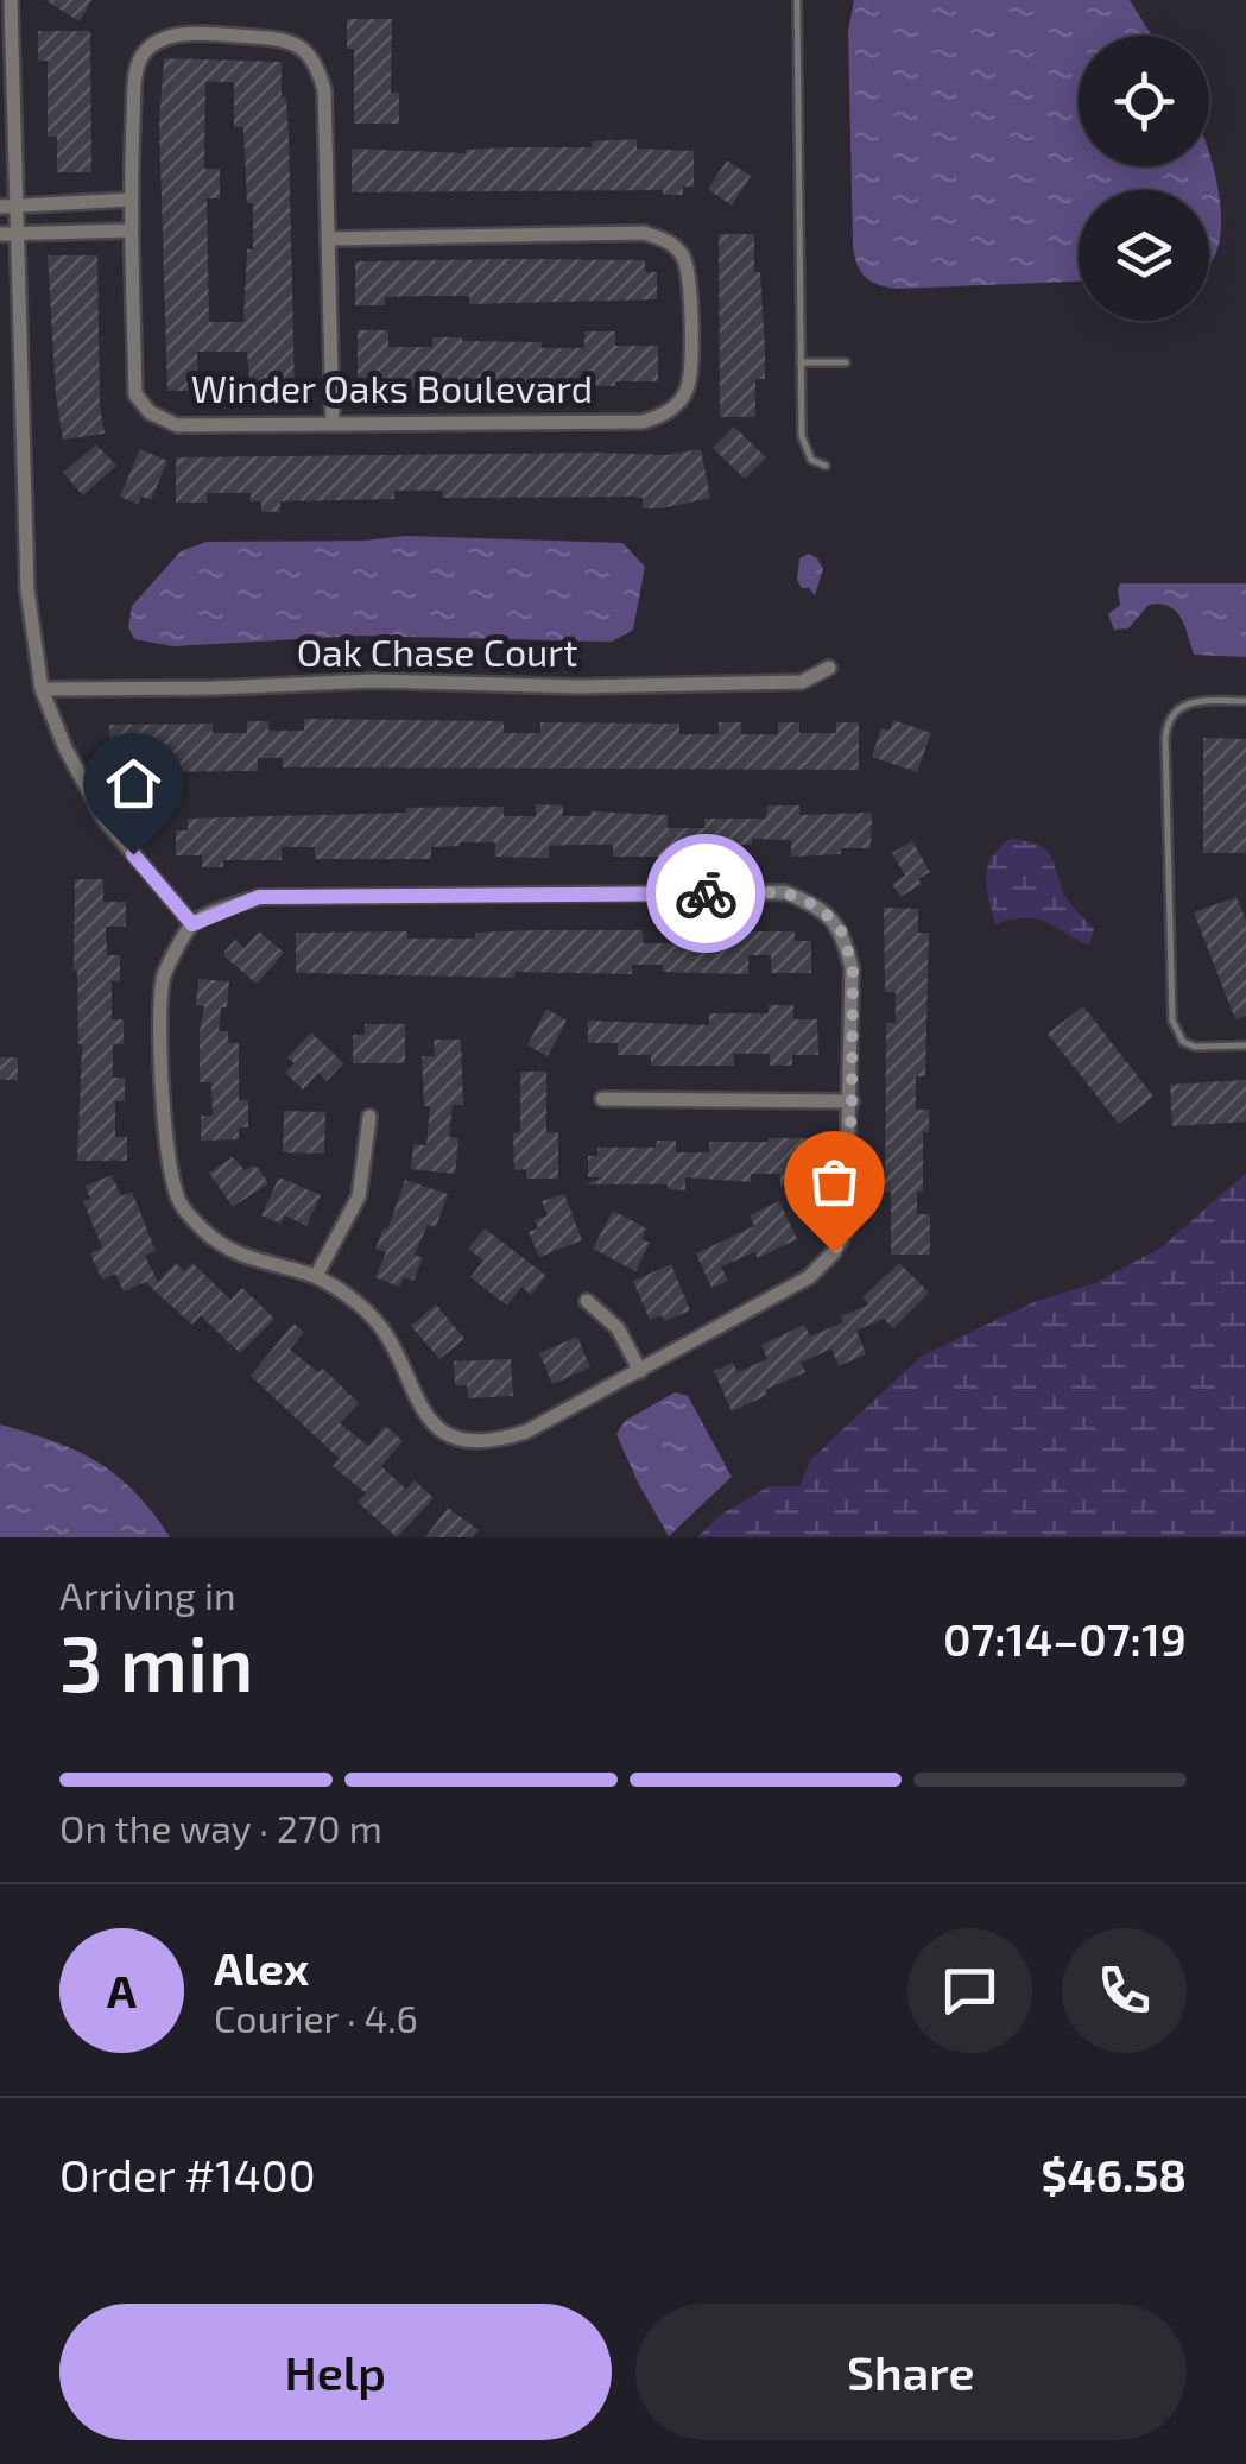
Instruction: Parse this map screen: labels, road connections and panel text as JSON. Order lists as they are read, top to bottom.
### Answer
{
  "streets": {
    "street": ["Winder Oaks Boulevard", "Oak Chase Court"]
  },
  "page": {
    "heading": ["3 min", "Arriving in", "07:14–07:19"],
    "panel": [
      "Alex",
      "Courier · 4.6",
      "Order #1400",
      "$46.58"
    ],
    "bar": "On the way · 270 m",
    "round": "A",
    "buttons": ["Help", "Share"]
  }
}
